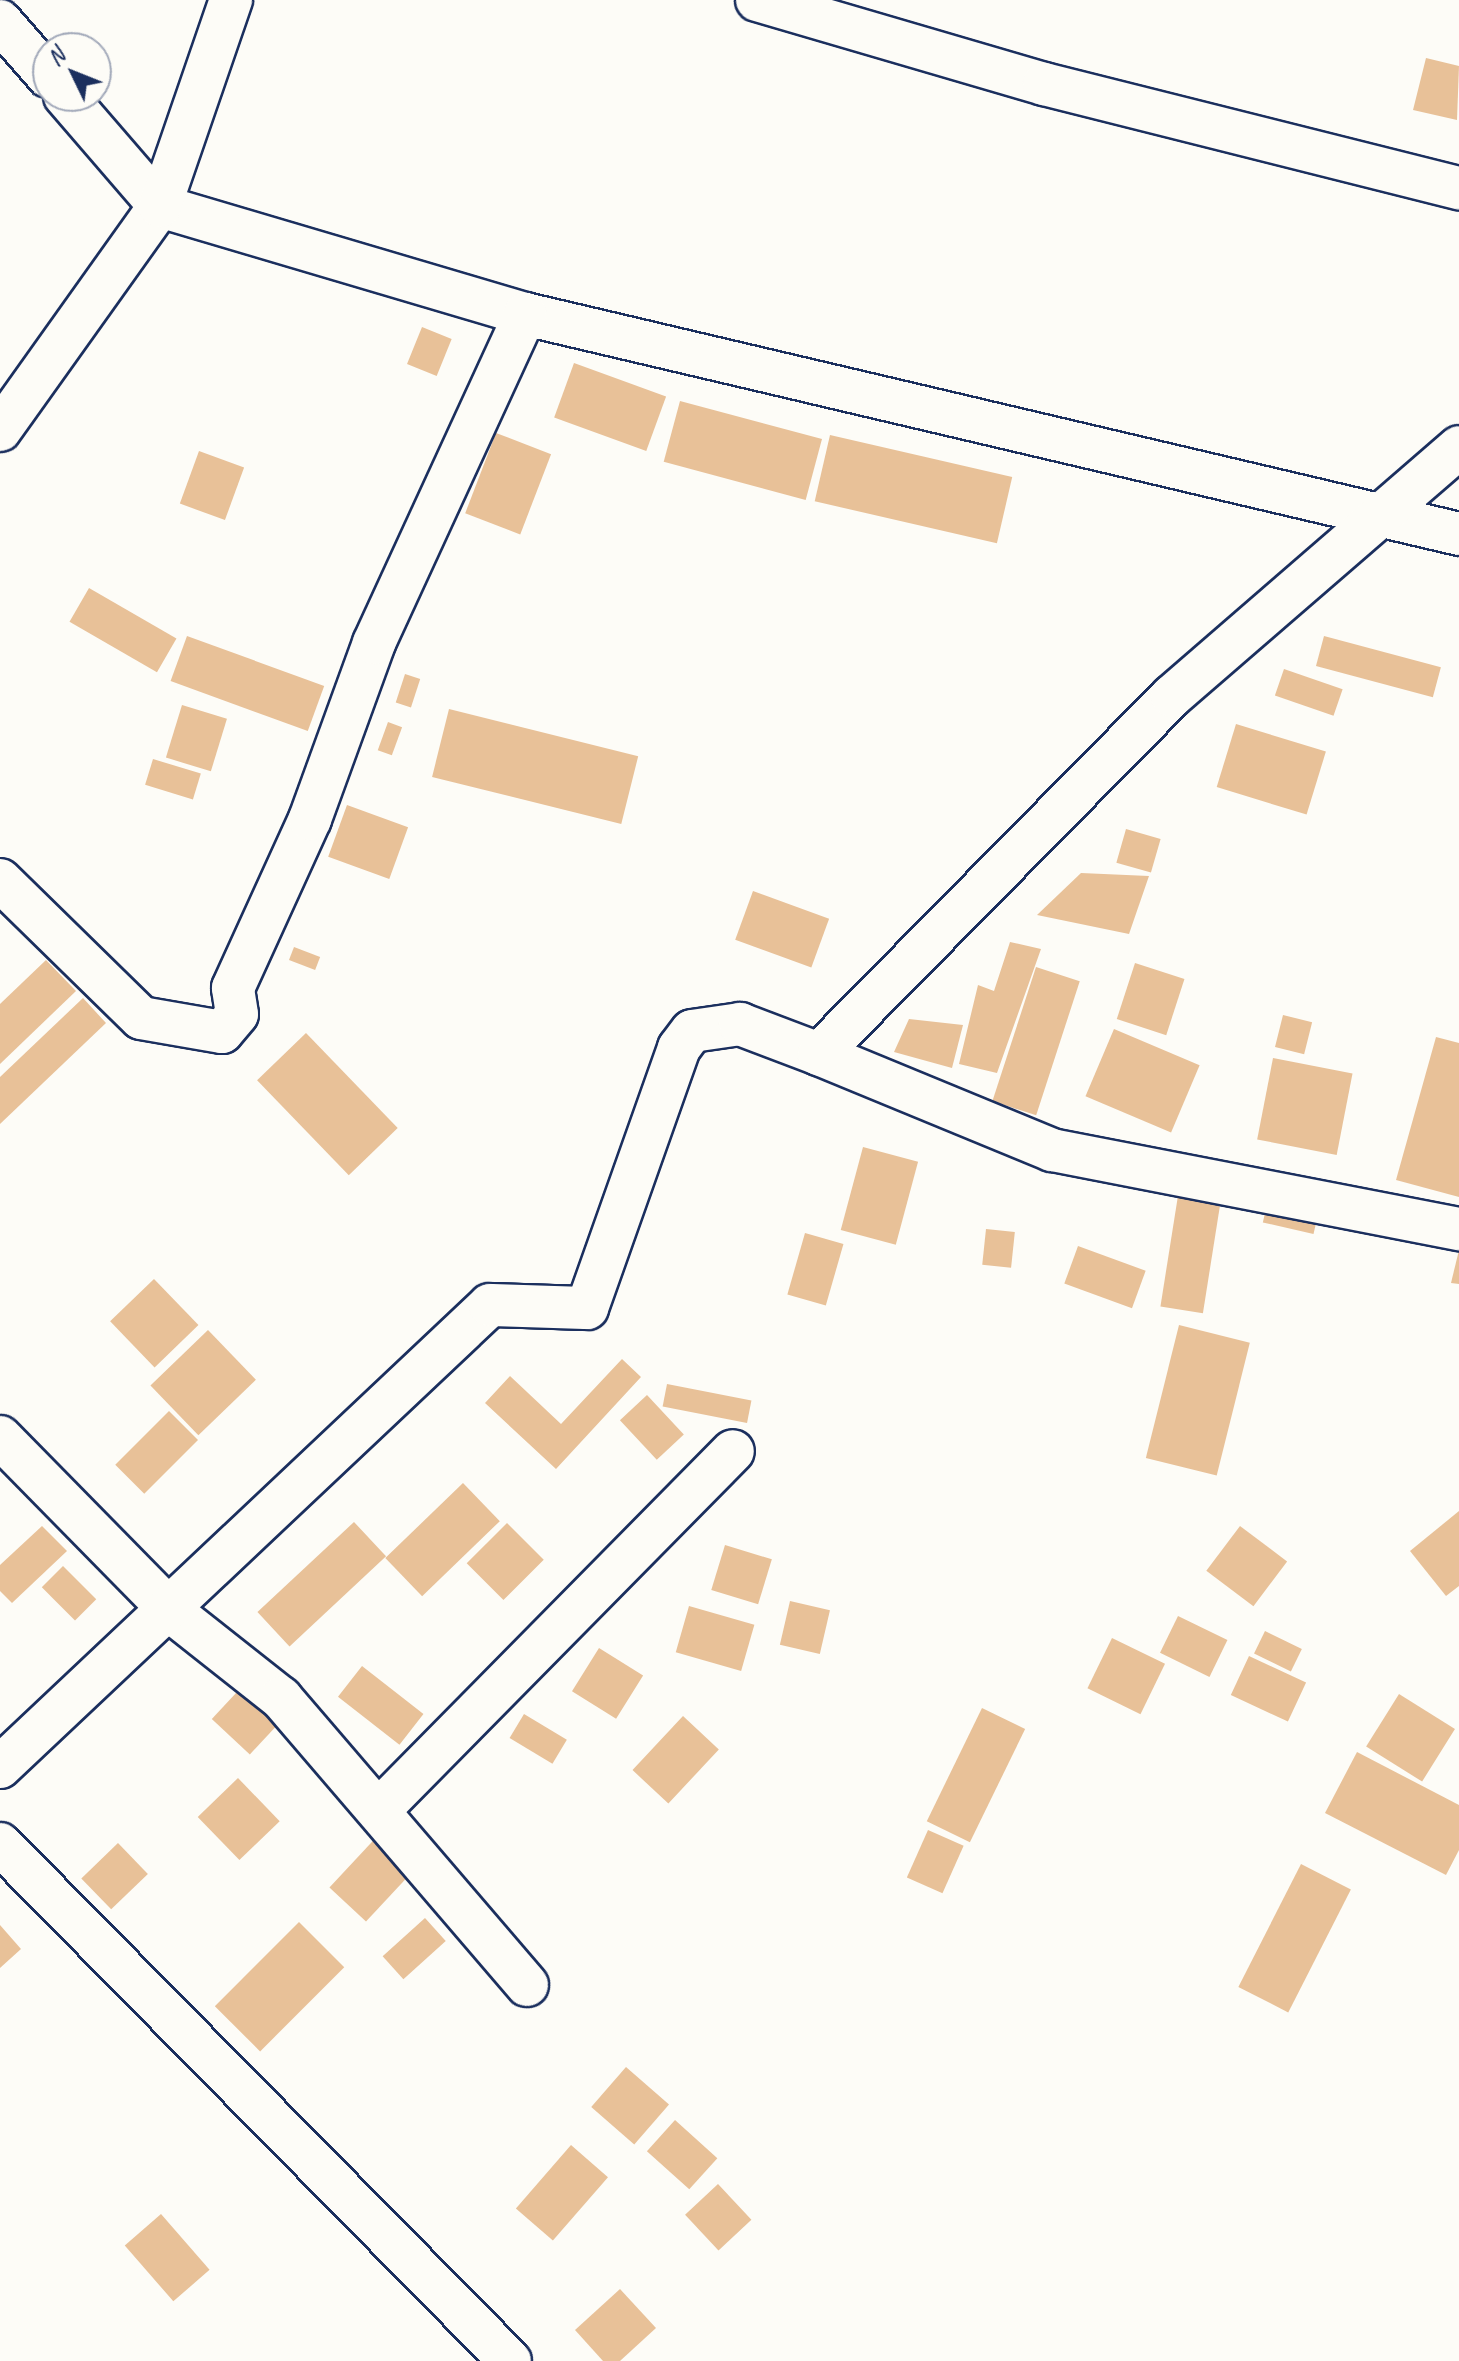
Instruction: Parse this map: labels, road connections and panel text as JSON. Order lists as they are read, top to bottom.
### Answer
{
  "north": "top left"
}
